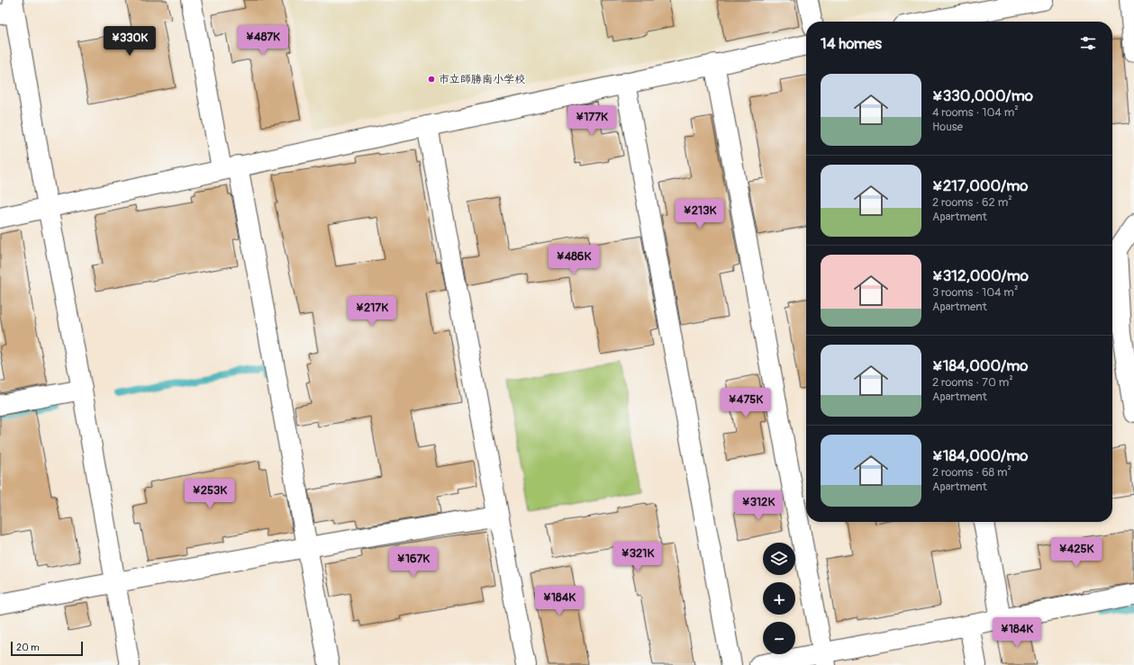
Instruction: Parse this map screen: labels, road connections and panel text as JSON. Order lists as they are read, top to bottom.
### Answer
{
  "places": ["市立師勝南小学校"],
  "scale_bar": "20 m",
  "page": {
    "heading": "14 homes",
    "price": [
      "¥487K",
      "¥330K",
      "¥177K",
      "¥213K",
      "¥486K",
      "¥217K",
      "¥475K",
      "¥253K",
      "¥312K",
      "¥425K",
      "¥321K",
      "¥167K",
      "¥184K",
      "¥184K"
    ],
    "list": [
      {
        "name": "¥330,000/mo",
        "note": "4 rooms · 104 m² · House"
      },
      {
        "name": "¥217,000/mo",
        "note": "2 rooms · 62 m² · Apartment"
      },
      {
        "name": "¥312,000/mo",
        "note": "3 rooms · 104 m² · Apartment"
      },
      {
        "name": "¥184,000/mo",
        "note": "2 rooms · 70 m² · Apartment"
      },
      {
        "name": "¥184,000/mo",
        "note": "2 rooms · 68 m² · Apartment"
      }
    ],
    "map_buttons": ["+", "−"],
    "scale": "20 m"
  }
}
